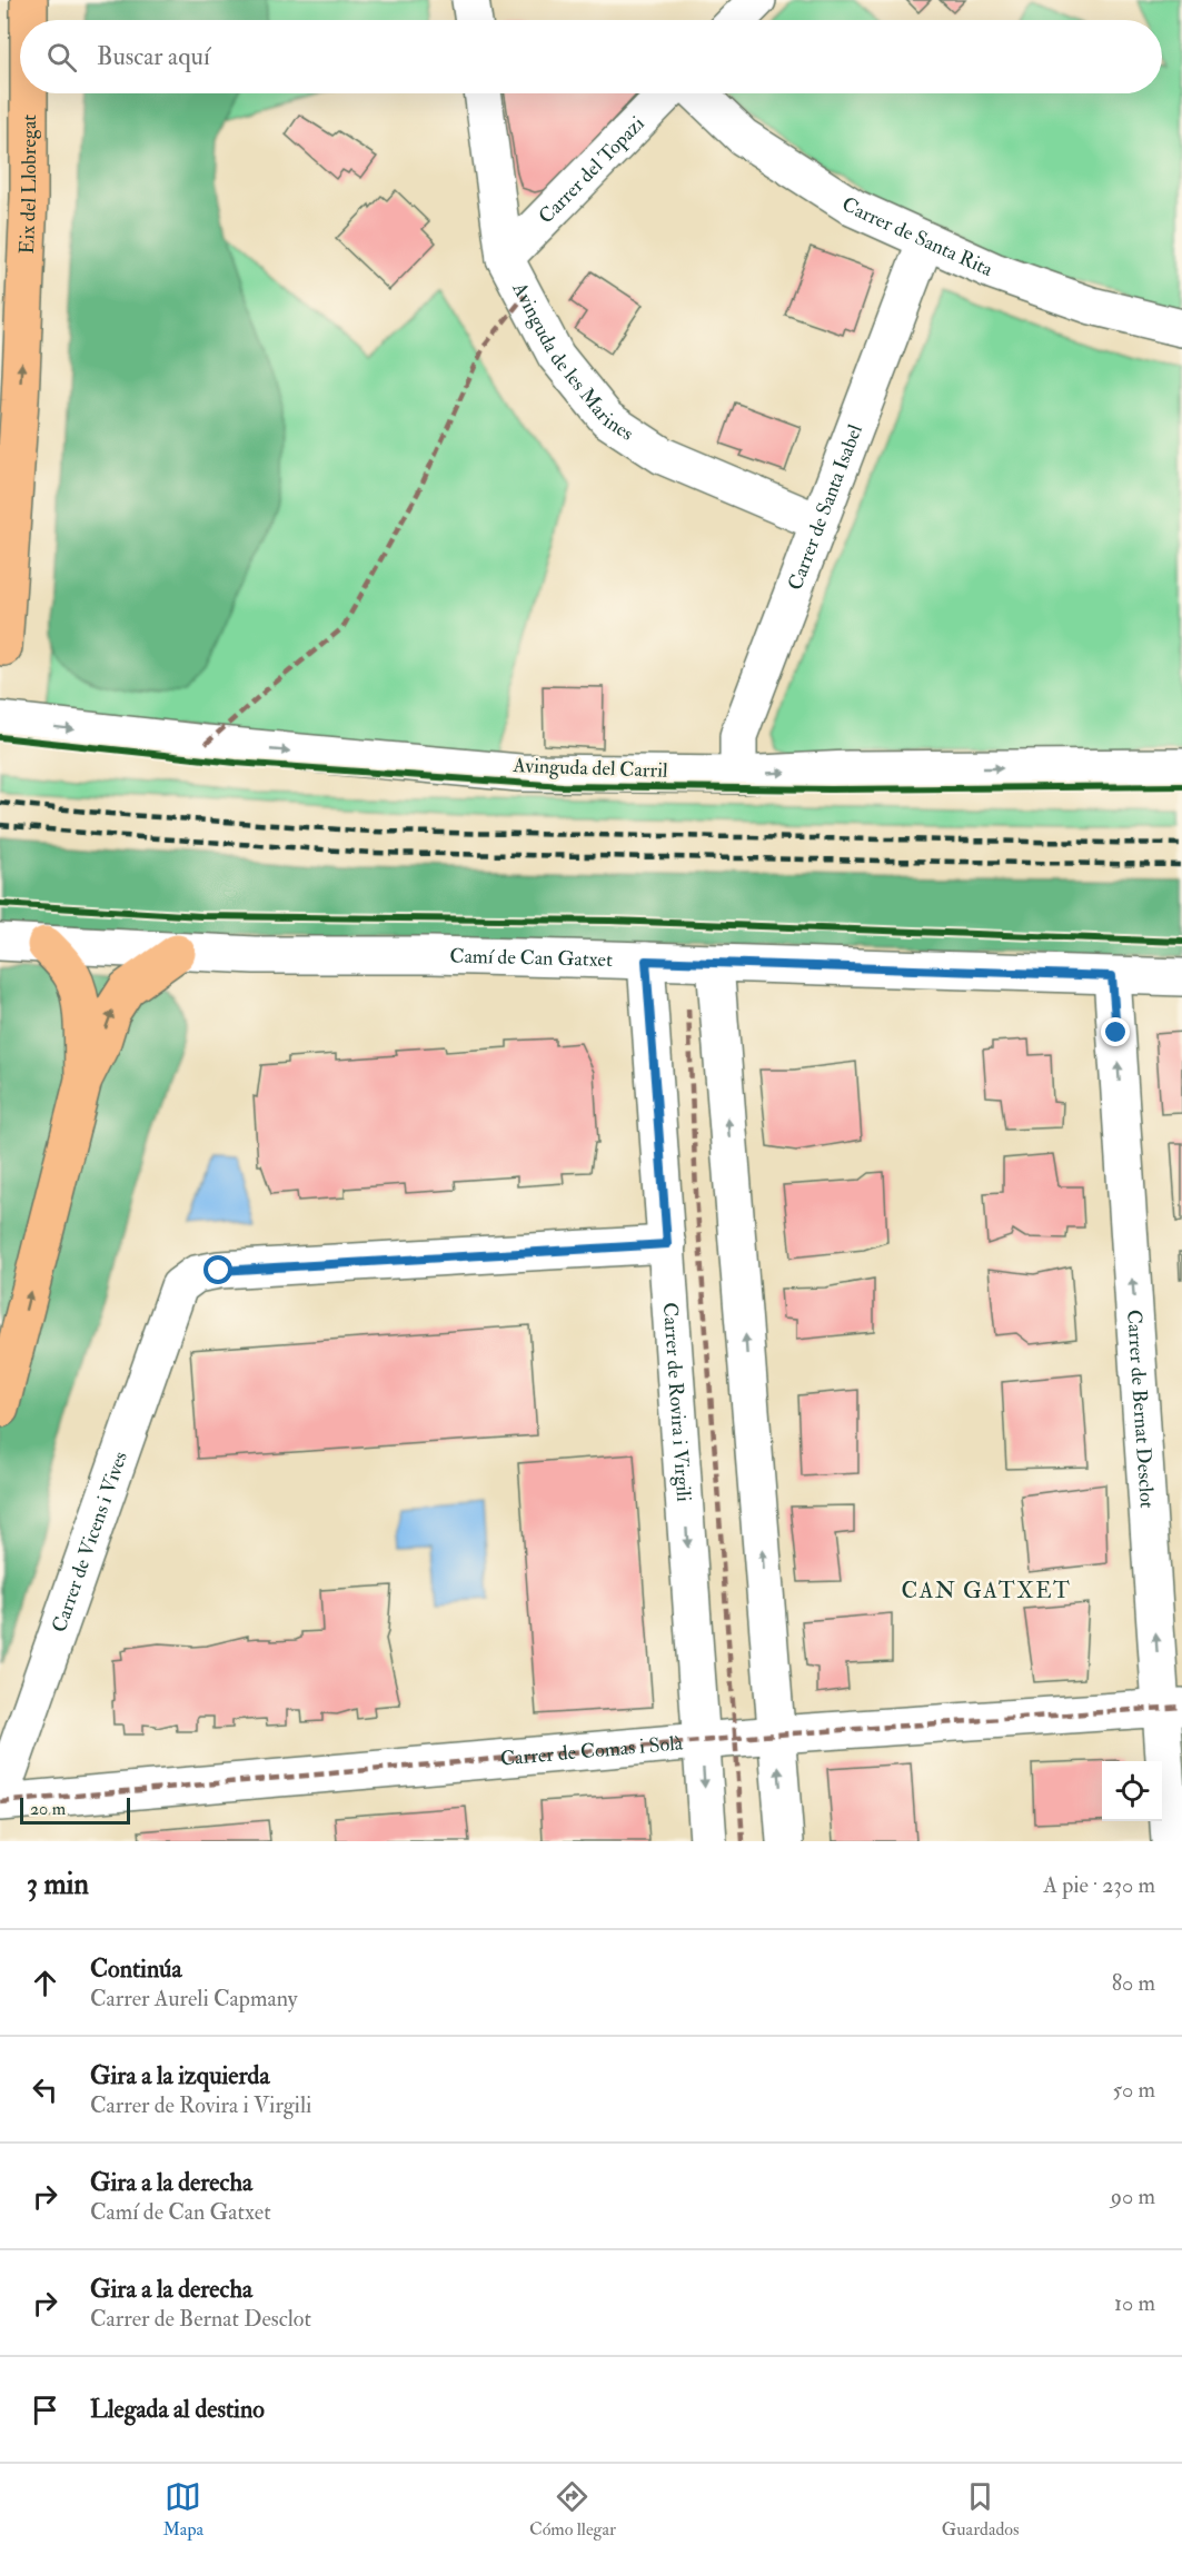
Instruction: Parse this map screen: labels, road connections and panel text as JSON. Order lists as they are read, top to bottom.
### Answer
{
  "streets": {
    "highway": ["Eix del Llobregat"],
    "street": [
      "Carrer del Topazi",
      "Carrer de Santa Rita",
      "Avinguda de les Marines",
      "Carrer de Santa Isabel",
      "Avinguda del Carril",
      "Camí de Can Gatxet",
      "Carrer de Rovira i Virgili",
      "Carrer de Bernat Desclot",
      "Carrer de Vicens i Vives",
      "Carrer de Comas i Solà"
    ]
  },
  "crossings": [
    ["Carrer del Topazi", "Avinguda de les Marines"],
    ["Carrer de Santa Rita", "Carrer de Santa Isabel"],
    ["Avinguda de les Marines", "Carrer de Santa Isabel"],
    ["Carrer de Santa Isabel", "Avinguda del Carril"],
    ["Camí de Can Gatxet", "Carrer de Rovira i Virgili"],
    ["Camí de Can Gatxet", "Carrer de Bernat Desclot"],
    ["Carrer de Rovira i Virgili", "Carrer de Vicens i Vives"],
    ["Carrer de Rovira i Virgili", "Carrer de Comas i Solà"],
    ["Carrer de Bernat Desclot", "Carrer de Comas i Solà"]
  ],
  "one_way": ["Eix del Llobregat", "Avinguda del Carril", "Carrer de Bernat Desclot"],
  "districts": ["CAN GATXET"],
  "scale_bar": "20 m",
  "page": {
    "search": "Buscar aquí",
    "scale": "20 m",
    "heading": ["3 min", "A pie · 230 m"],
    "list": [
      ["Continúa", "Carrer Aureli Capmany", "80 m"],
      ["Gira a la izquierda", "Carrer de Rovira i Virgili", "50 m"],
      ["Gira a la derecha", "Camí de Can Gatxet", "90 m"],
      ["Gira a la derecha", "Carrer de Bernat Desclot", "10 m"],
      "Llegada al destino"
    ],
    "nav": ["Mapa", "Cómo llegar", "Guardados"]
  }
}
